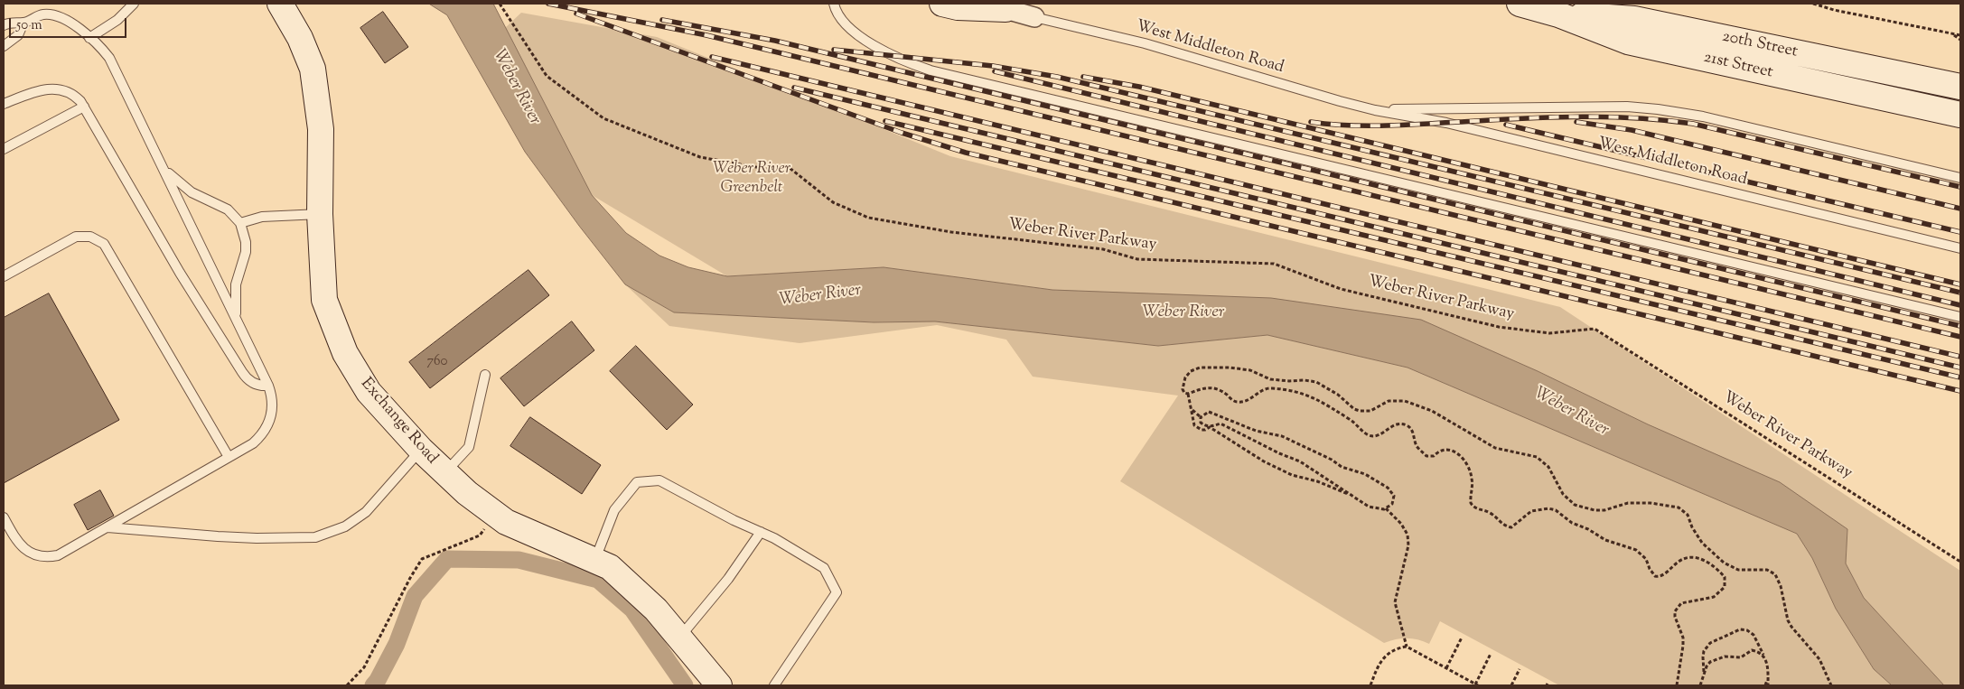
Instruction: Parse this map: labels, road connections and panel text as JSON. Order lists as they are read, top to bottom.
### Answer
{
  "streets": {
    "street": ["20th Street", "21st Street", "Exchange Road"],
    "lane": ["West Middleton Road"],
    "path": ["Weber River Parkway"]
  },
  "crossings": [
    ["20th Street", "21st Street"]
  ],
  "water": ["Weber River"],
  "parks": ["Weber River Greenbelt"],
  "house_numbers": ["760"],
  "scale_bar": "50 m"
}
